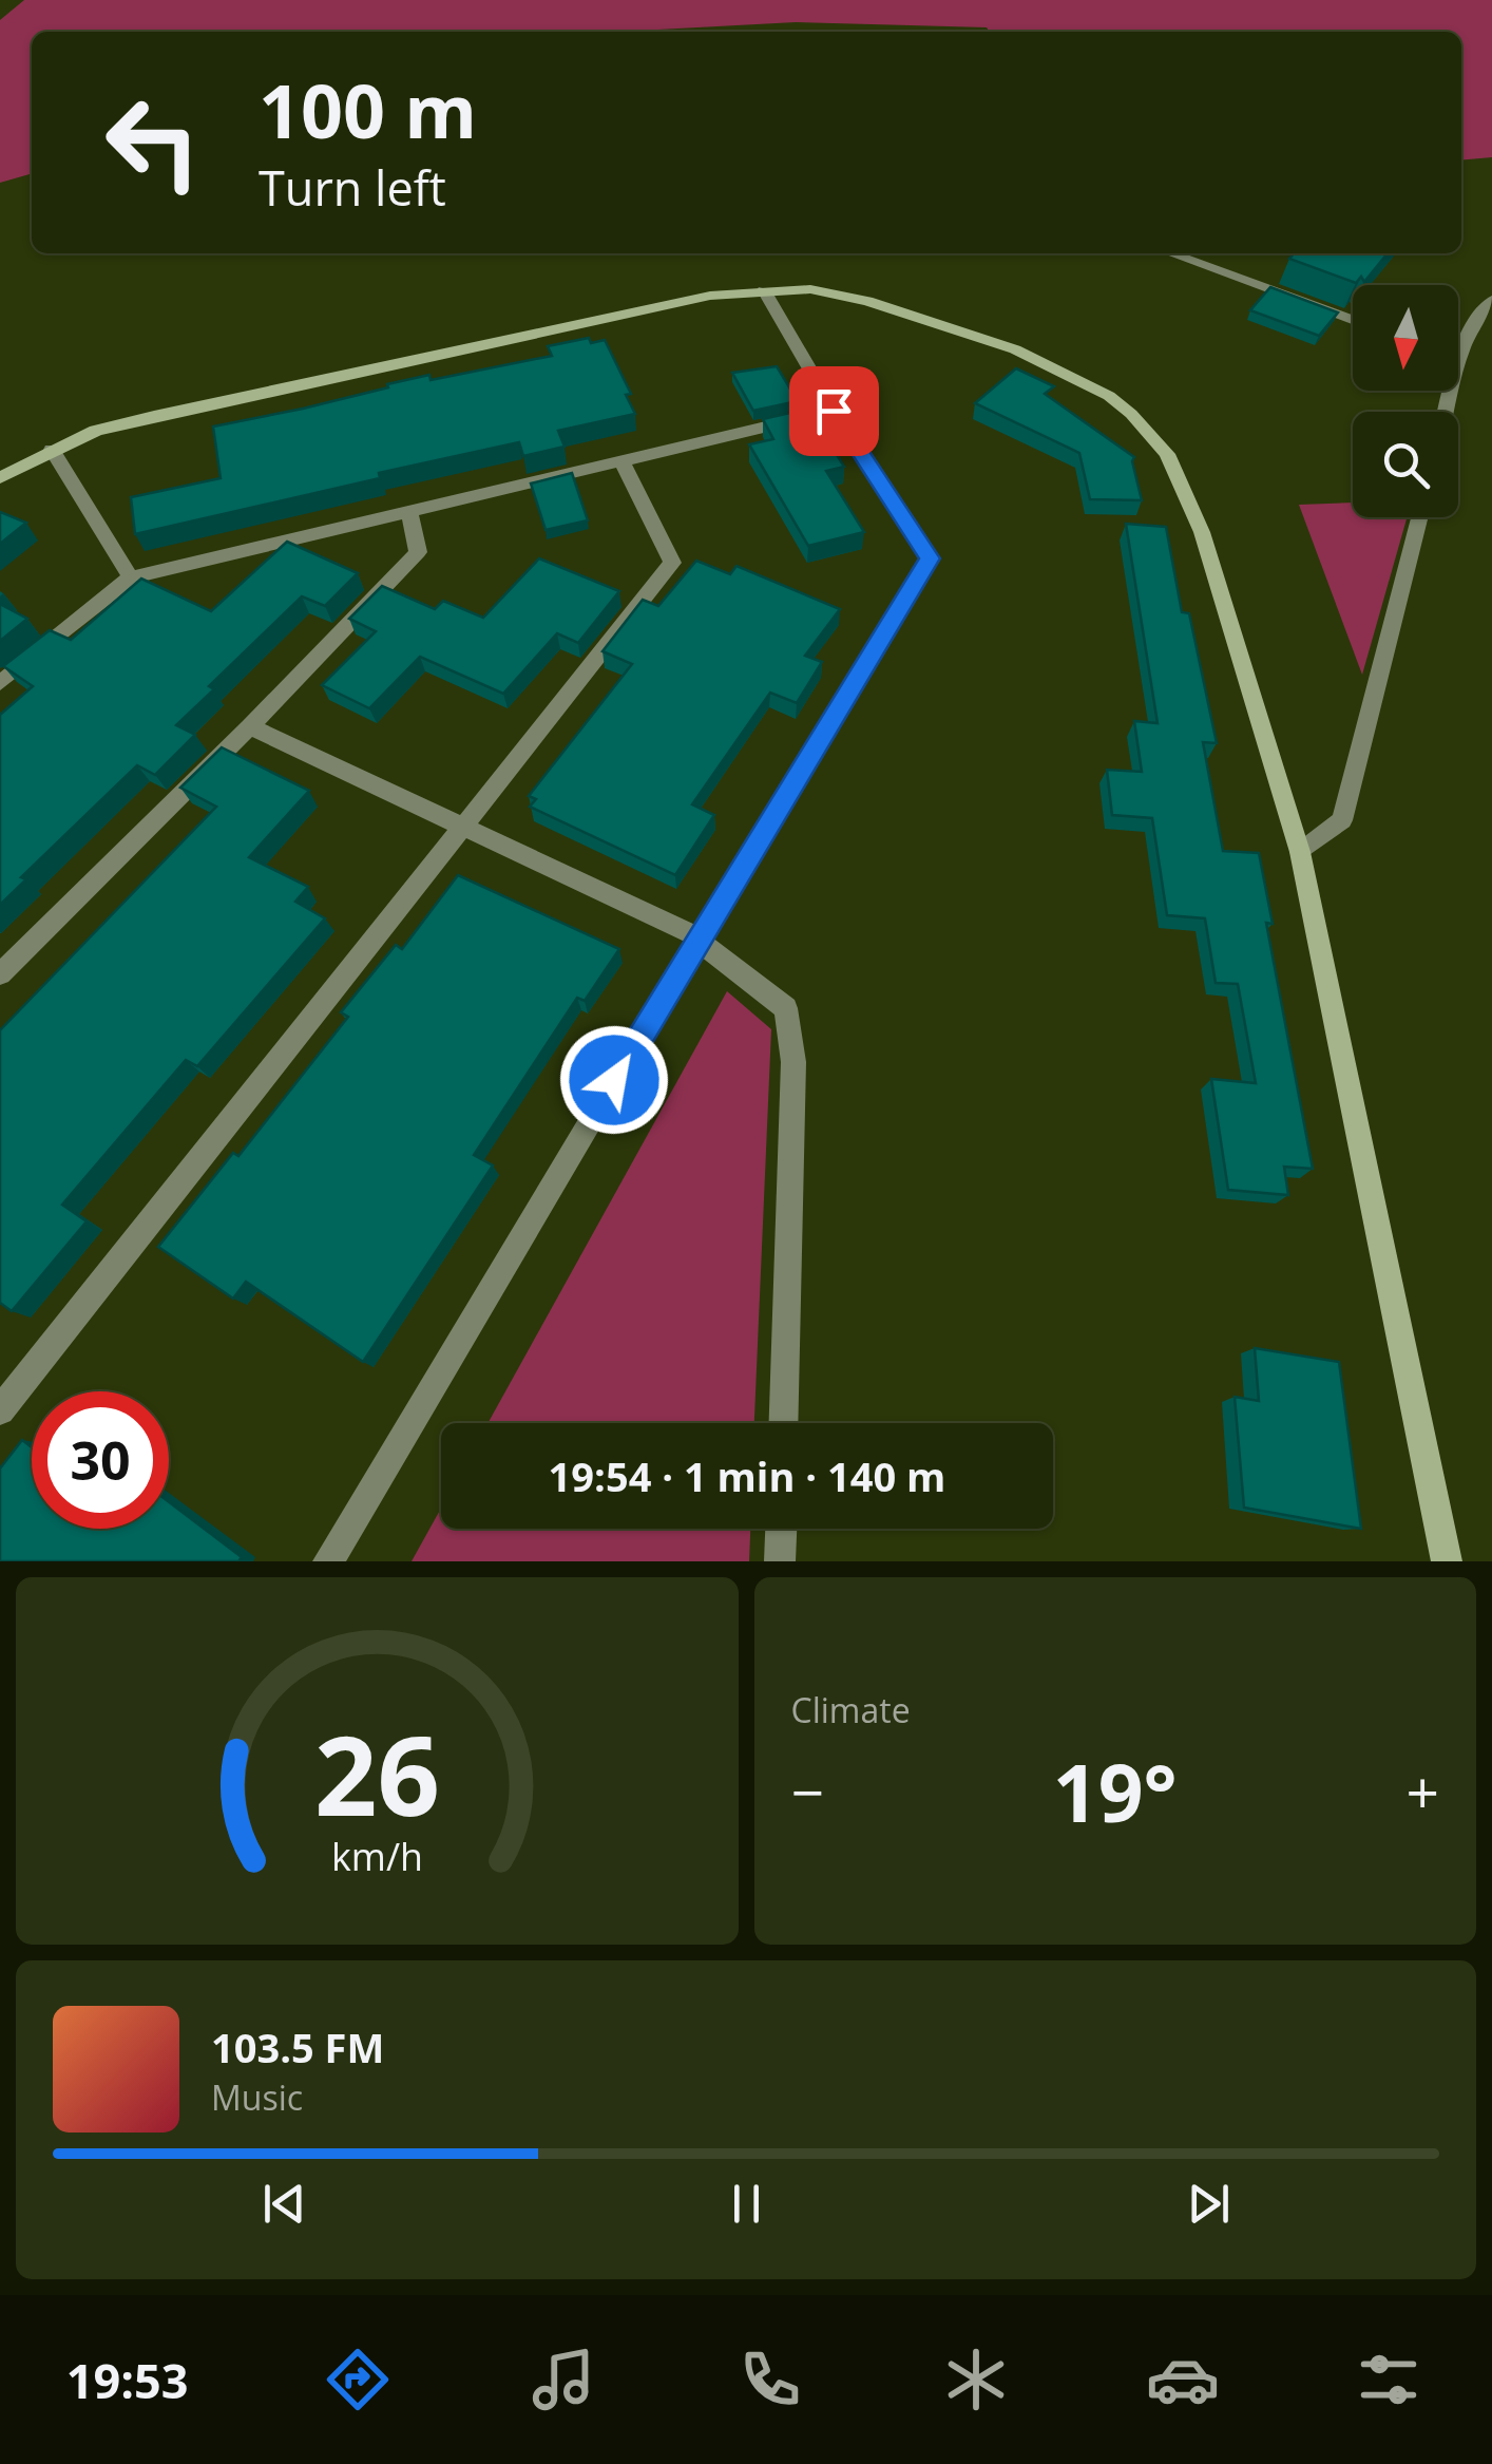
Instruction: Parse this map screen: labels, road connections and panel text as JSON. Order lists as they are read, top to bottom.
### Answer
{
  "north": "bottom",
  "page": {
    "turn": ["100 m", "Turn left"],
    "limit": "30",
    "trip": "19:54 · 1 min · 140 m",
    "tile": "Climate",
    "heat": ["−", "19°", "+"],
    "song": ["103.5 FM", "Music"],
    "tabs": "19:53",
    "gauge": ["26", "km/h"]
  }
}
